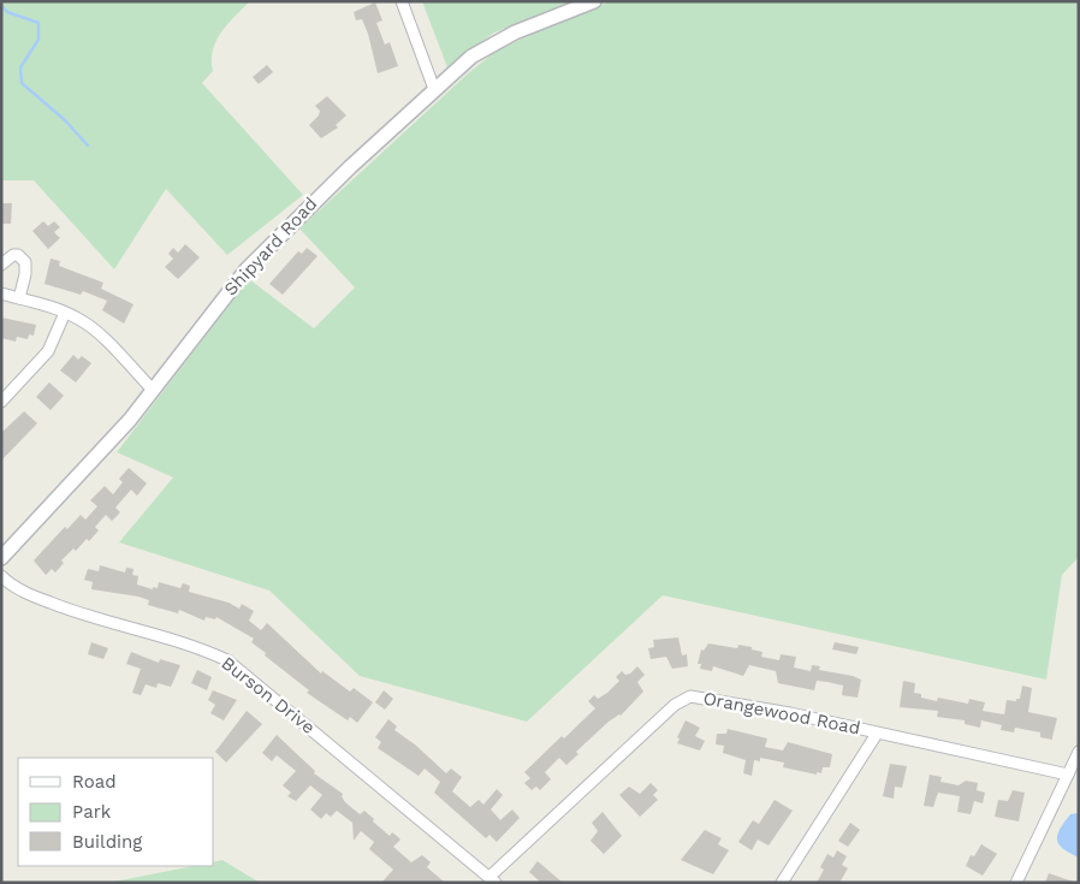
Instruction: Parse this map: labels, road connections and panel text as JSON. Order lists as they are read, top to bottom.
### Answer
{
  "streets": {
    "street": ["Shipyard Road", "Burson Drive", "Orangewood Road"]
  },
  "crossings": [
    ["Burson Drive", "Orangewood Road"]
  ],
  "legend": ["Road", "Park", "Building"]
}
